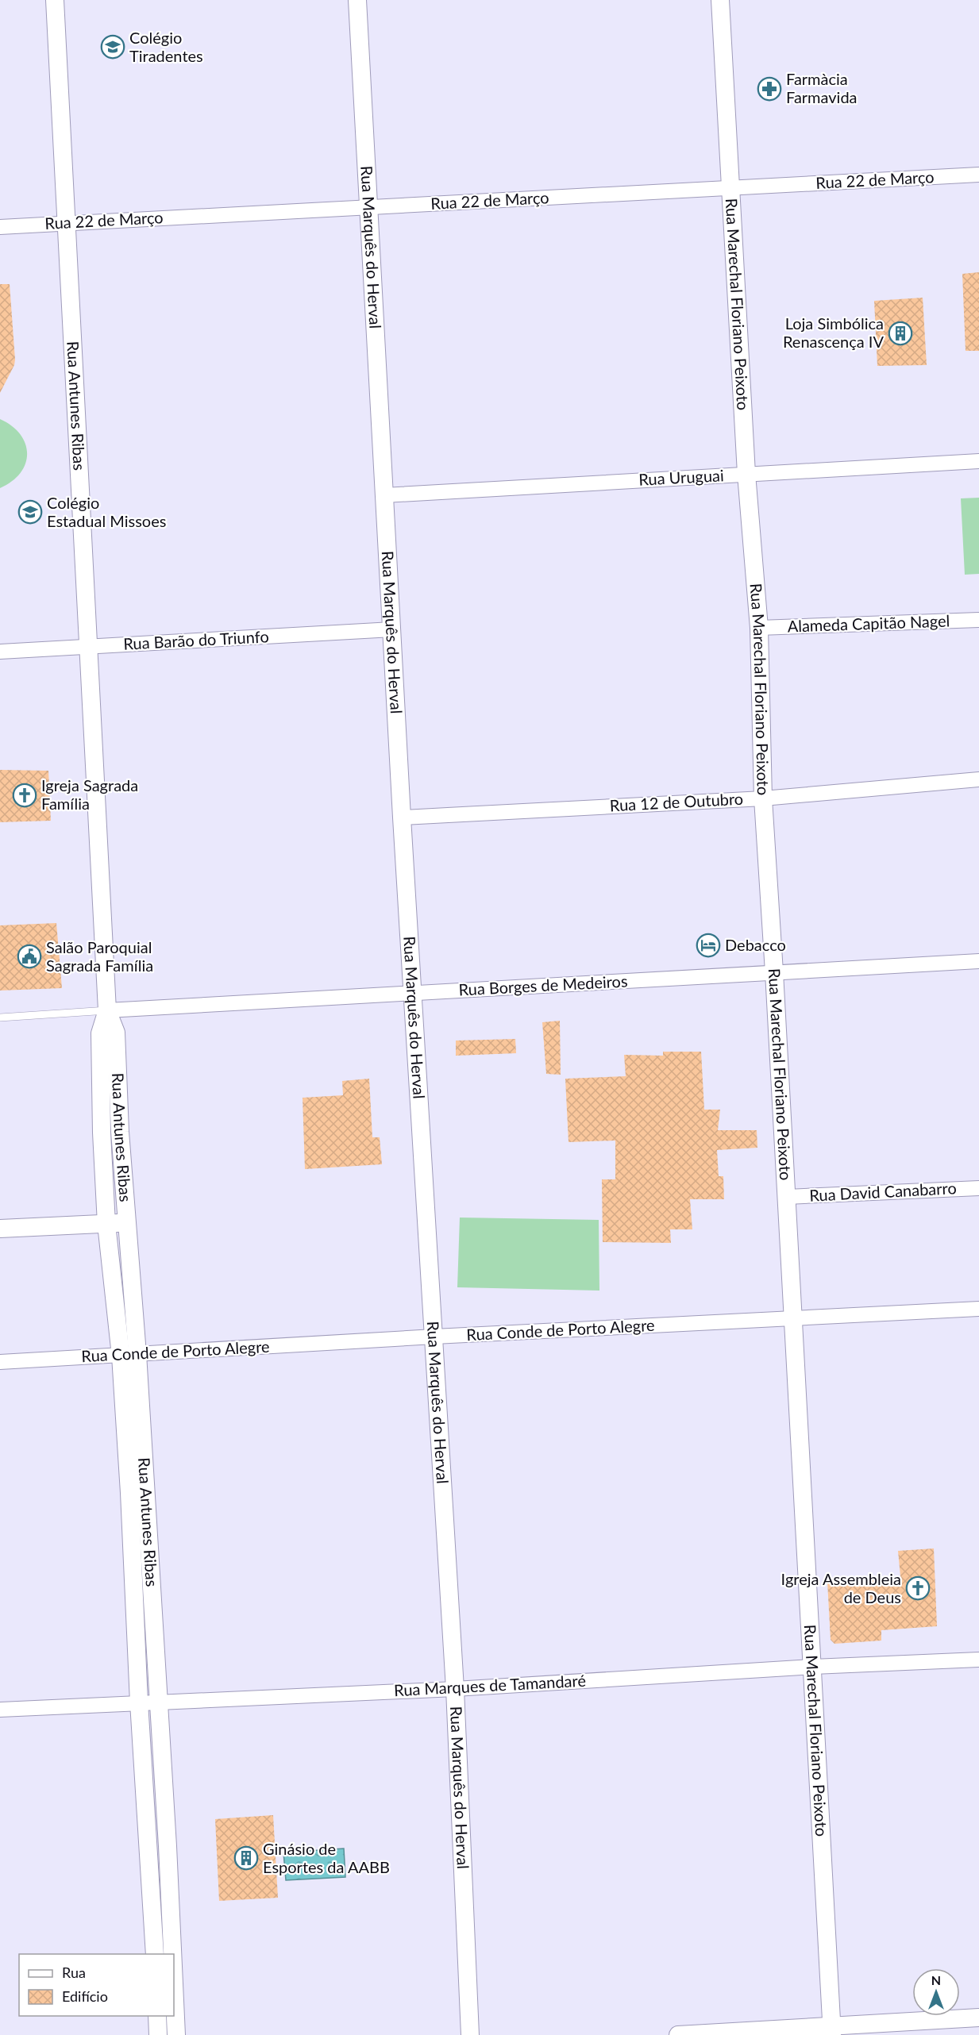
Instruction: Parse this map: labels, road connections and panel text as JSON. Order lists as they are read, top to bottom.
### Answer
{
  "streets": {
    "street": [
      "Rua 22 de Março",
      "Rua Marquês do Herval",
      "Rua Marechal Floriano Peixoto",
      "Rua Antunes Ribas",
      "Rua Uruguai",
      "Alameda Capitão Nagel",
      "Rua Barão do Triunfo",
      "Rua 12 de Outubro",
      "Rua Borges de Medeiros",
      "Rua David Canabarro",
      "Rua Conde de Porto Alegre",
      "Rua Marques de Tamandaré"
    ]
  },
  "crossings": [
    ["Rua 22 de Março", "Rua Marquês do Herval"],
    ["Rua 22 de Março", "Rua Marechal Floriano Peixoto"],
    ["Rua 22 de Março", "Rua Antunes Ribas"],
    ["Rua Marquês do Herval", "Rua Uruguai"],
    ["Rua Marquês do Herval", "Rua Barão do Triunfo"],
    ["Rua Marquês do Herval", "Rua 12 de Outubro"],
    ["Rua Marquês do Herval", "Rua Borges de Medeiros"],
    ["Rua Marquês do Herval", "Rua Conde de Porto Alegre"],
    ["Rua Marquês do Herval", "Rua Marques de Tamandaré"],
    ["Rua Marechal Floriano Peixoto", "Rua Uruguai"],
    ["Rua Marechal Floriano Peixoto", "Alameda Capitão Nagel"],
    ["Rua Marechal Floriano Peixoto", "Rua 12 de Outubro"],
    ["Rua Marechal Floriano Peixoto", "Rua Borges de Medeiros"],
    ["Rua Marechal Floriano Peixoto", "Rua David Canabarro"],
    ["Rua Marechal Floriano Peixoto", "Rua Conde de Porto Alegre"],
    ["Rua Marechal Floriano Peixoto", "Rua Marques de Tamandaré"],
    ["Rua Antunes Ribas", "Rua Barão do Triunfo"],
    ["Rua Antunes Ribas", "Rua Borges de Medeiros"],
    ["Rua Antunes Ribas", "Rua Conde de Porto Alegre"],
    ["Rua Antunes Ribas", "Rua Marques de Tamandaré"]
  ],
  "places": {
    "school or university": ["Colégio Tiradentes", "Colégio Estadual Missoes"],
    "pharmacy": ["Farmàcia Farmavida"],
    "building": ["Loja Simbólica Renascença IV", "Ginásio de Esportes da AABB"],
    "church": ["Igreja Sagrada Família", "Igreja Assembleia de Deus"],
    "hotel": ["Debacco"],
    "public building": ["Salão Paroquial Sagrada Família"]
  },
  "legend": ["Rua", "Edifício"],
  "north": "top"
}
